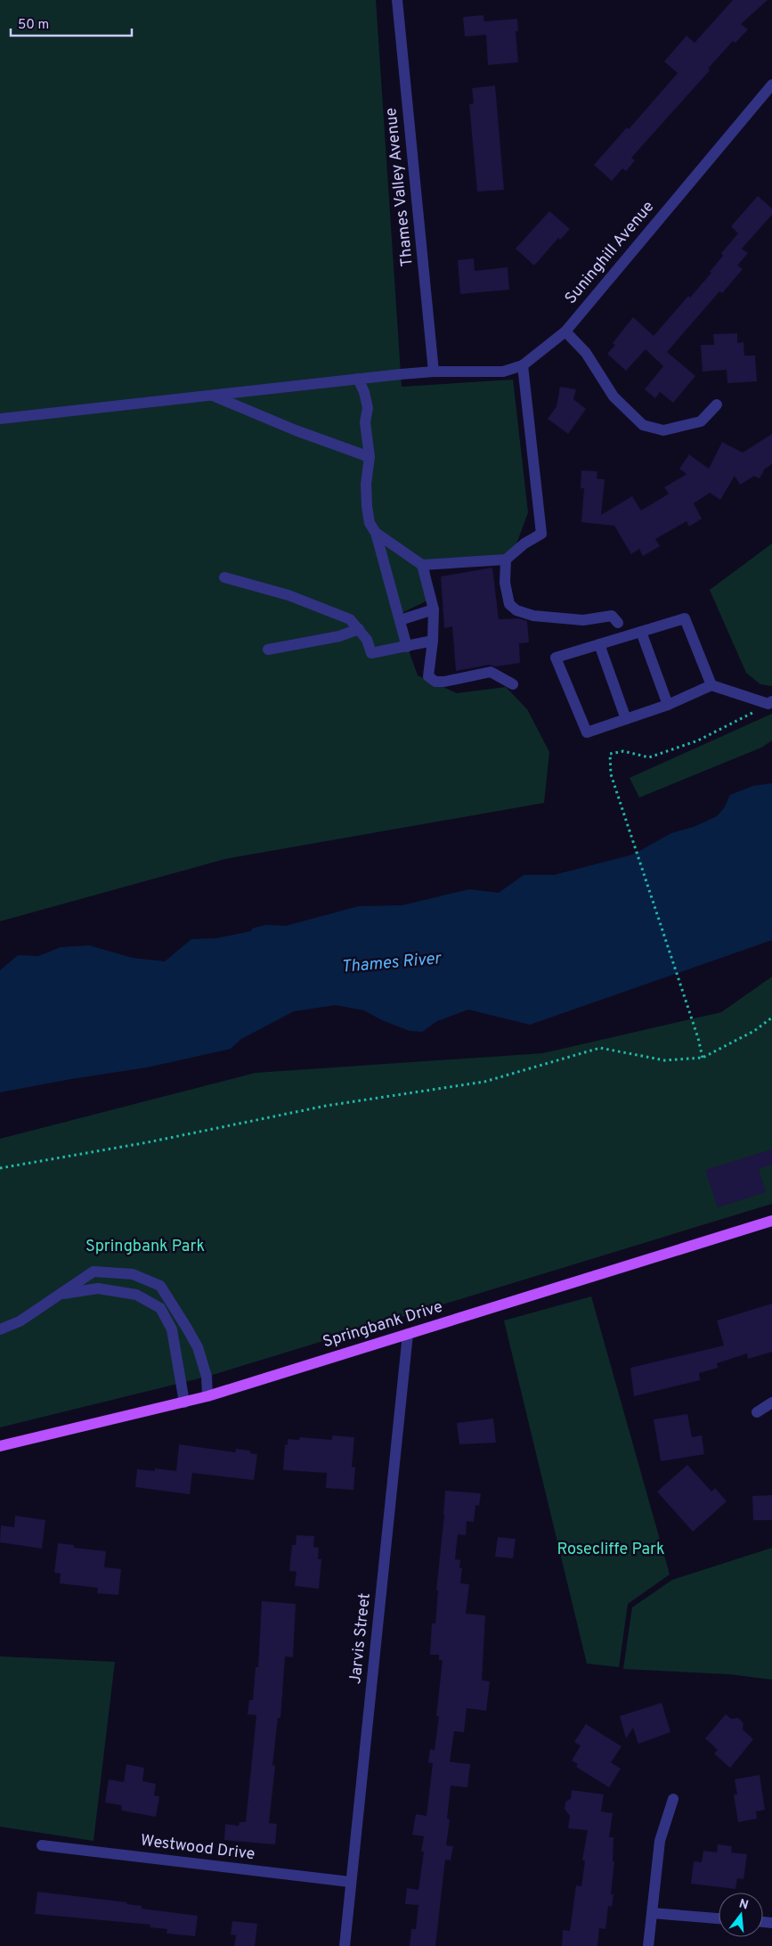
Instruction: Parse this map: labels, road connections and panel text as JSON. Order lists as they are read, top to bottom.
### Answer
{
  "streets": {
    "main road": ["Springbank Drive"],
    "street": [
      "Thames Valley Avenue",
      "Suninghill Avenue",
      "Jarvis Street",
      "Westwood Drive"
    ]
  },
  "crossings": [
    ["Thames Valley Avenue", "Suninghill Avenue"],
    ["Springbank Drive", "Jarvis Street"],
    ["Jarvis Street", "Westwood Drive"]
  ],
  "water": ["Thames River"],
  "parks": ["Springbank Park", "Rosecliffe Park"],
  "scale_bar": "50 m",
  "north": "top"
}
